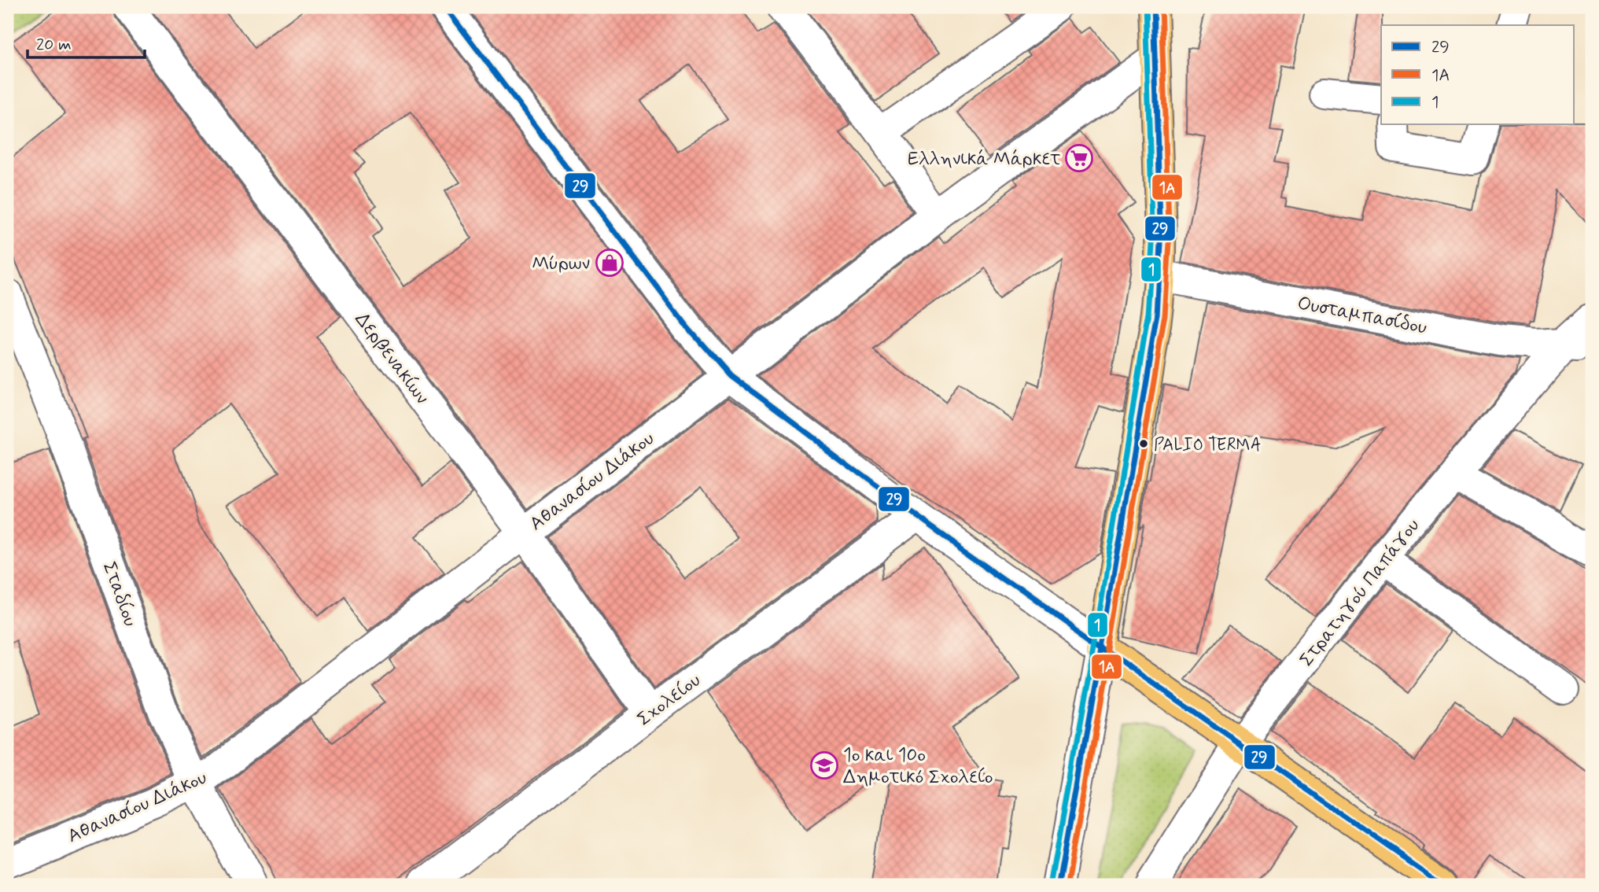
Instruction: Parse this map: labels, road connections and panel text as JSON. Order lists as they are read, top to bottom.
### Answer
{
  "streets": {
    "street": [
      "Ουσταμπασίδου",
      "Δερβενακίων",
      "Αθανασίου Διάκου",
      "Στρατηγού Παπάγου",
      "Σταδίου",
      "Σχολείου"
    ]
  },
  "crossings": [
    ["Ουσταμπασίδου", "Στρατηγού Παπάγου"],
    ["Δερβενακίων", "Αθανασίου Διάκου"],
    ["Δερβενακίων", "Σχολείου"],
    ["Αθανασίου Διάκου", "Σταδίου"]
  ],
  "places": {
    "supermarket": ["Ελληνικά Μάρκετ"],
    "shop": ["Μύρων"],
    "other": ["PALIO TERMA"],
    "school or university": ["1ο και 10ο Δημοτικό Σχολείο"]
  },
  "lines": ["transit line 29", "transit line 1Α", "transit line 1"],
  "legend": ["29", "1Α", "1"],
  "scale_bar": "20 m"
}
